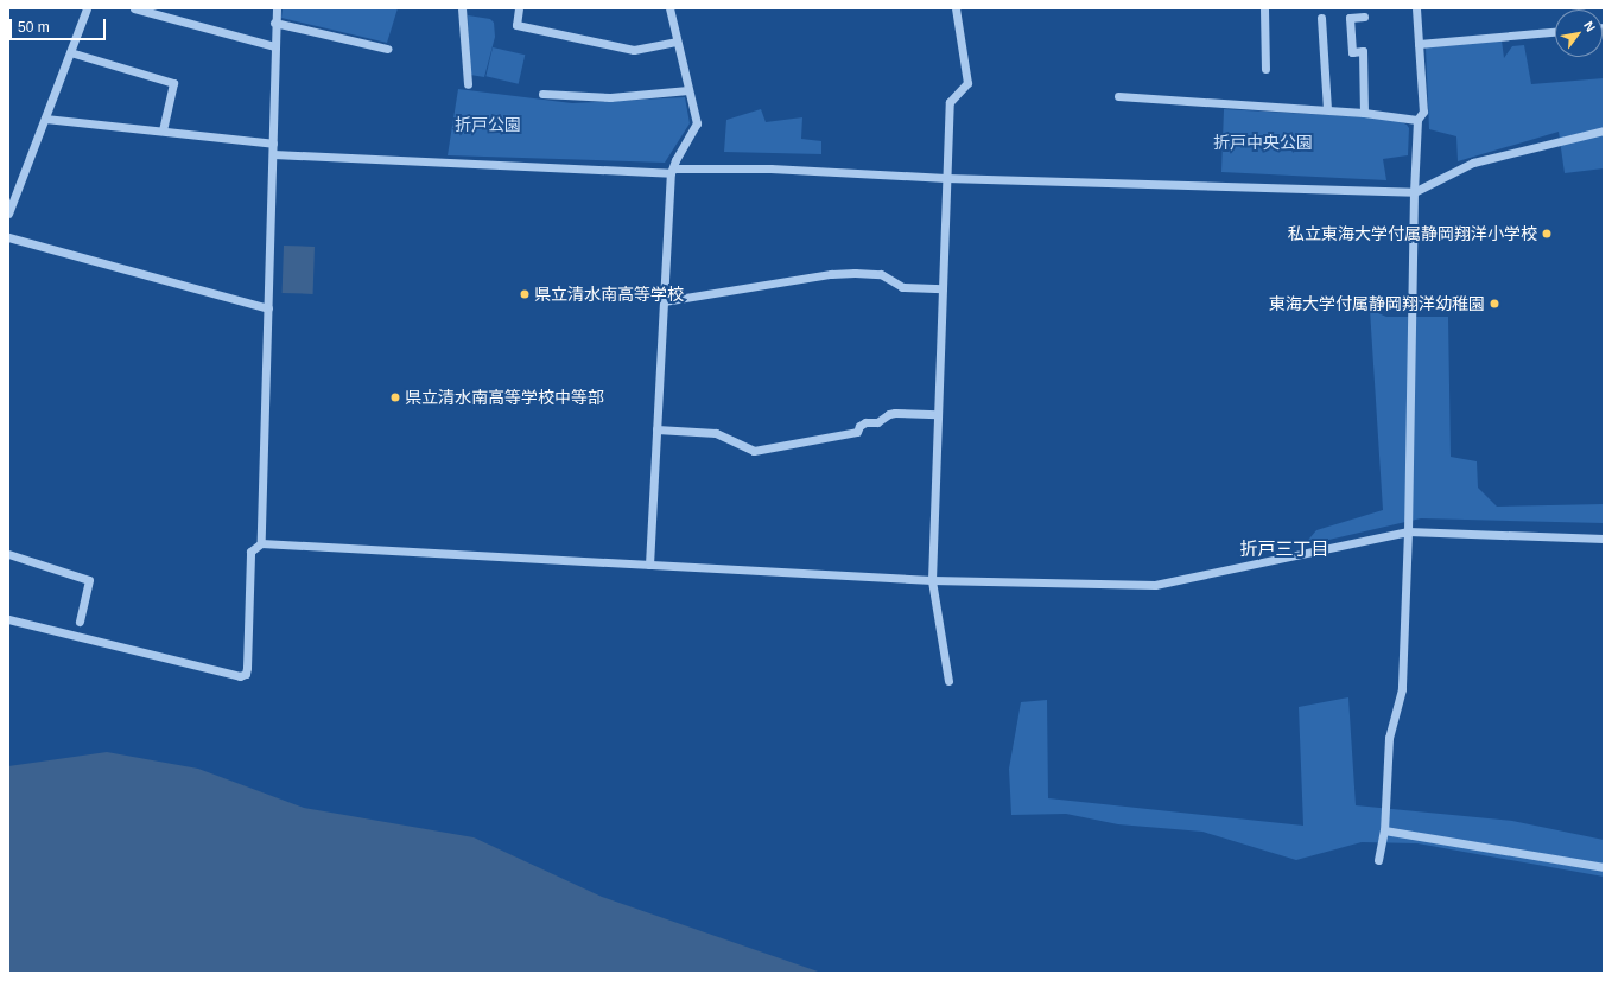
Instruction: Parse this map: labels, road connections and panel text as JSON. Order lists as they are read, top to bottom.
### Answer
{
  "districts": ["折戸三丁目"],
  "parks": ["折戸公園", "折戸中央公園"],
  "places": [
    "私立東海大学付属静岡翔洋小学校",
    "県立清水南高等学校",
    "東海大学付属静岡翔洋幼稚園",
    "県立清水南高等学校中等部"
  ],
  "scale_bar": "50 m",
  "north": "top right"
}
